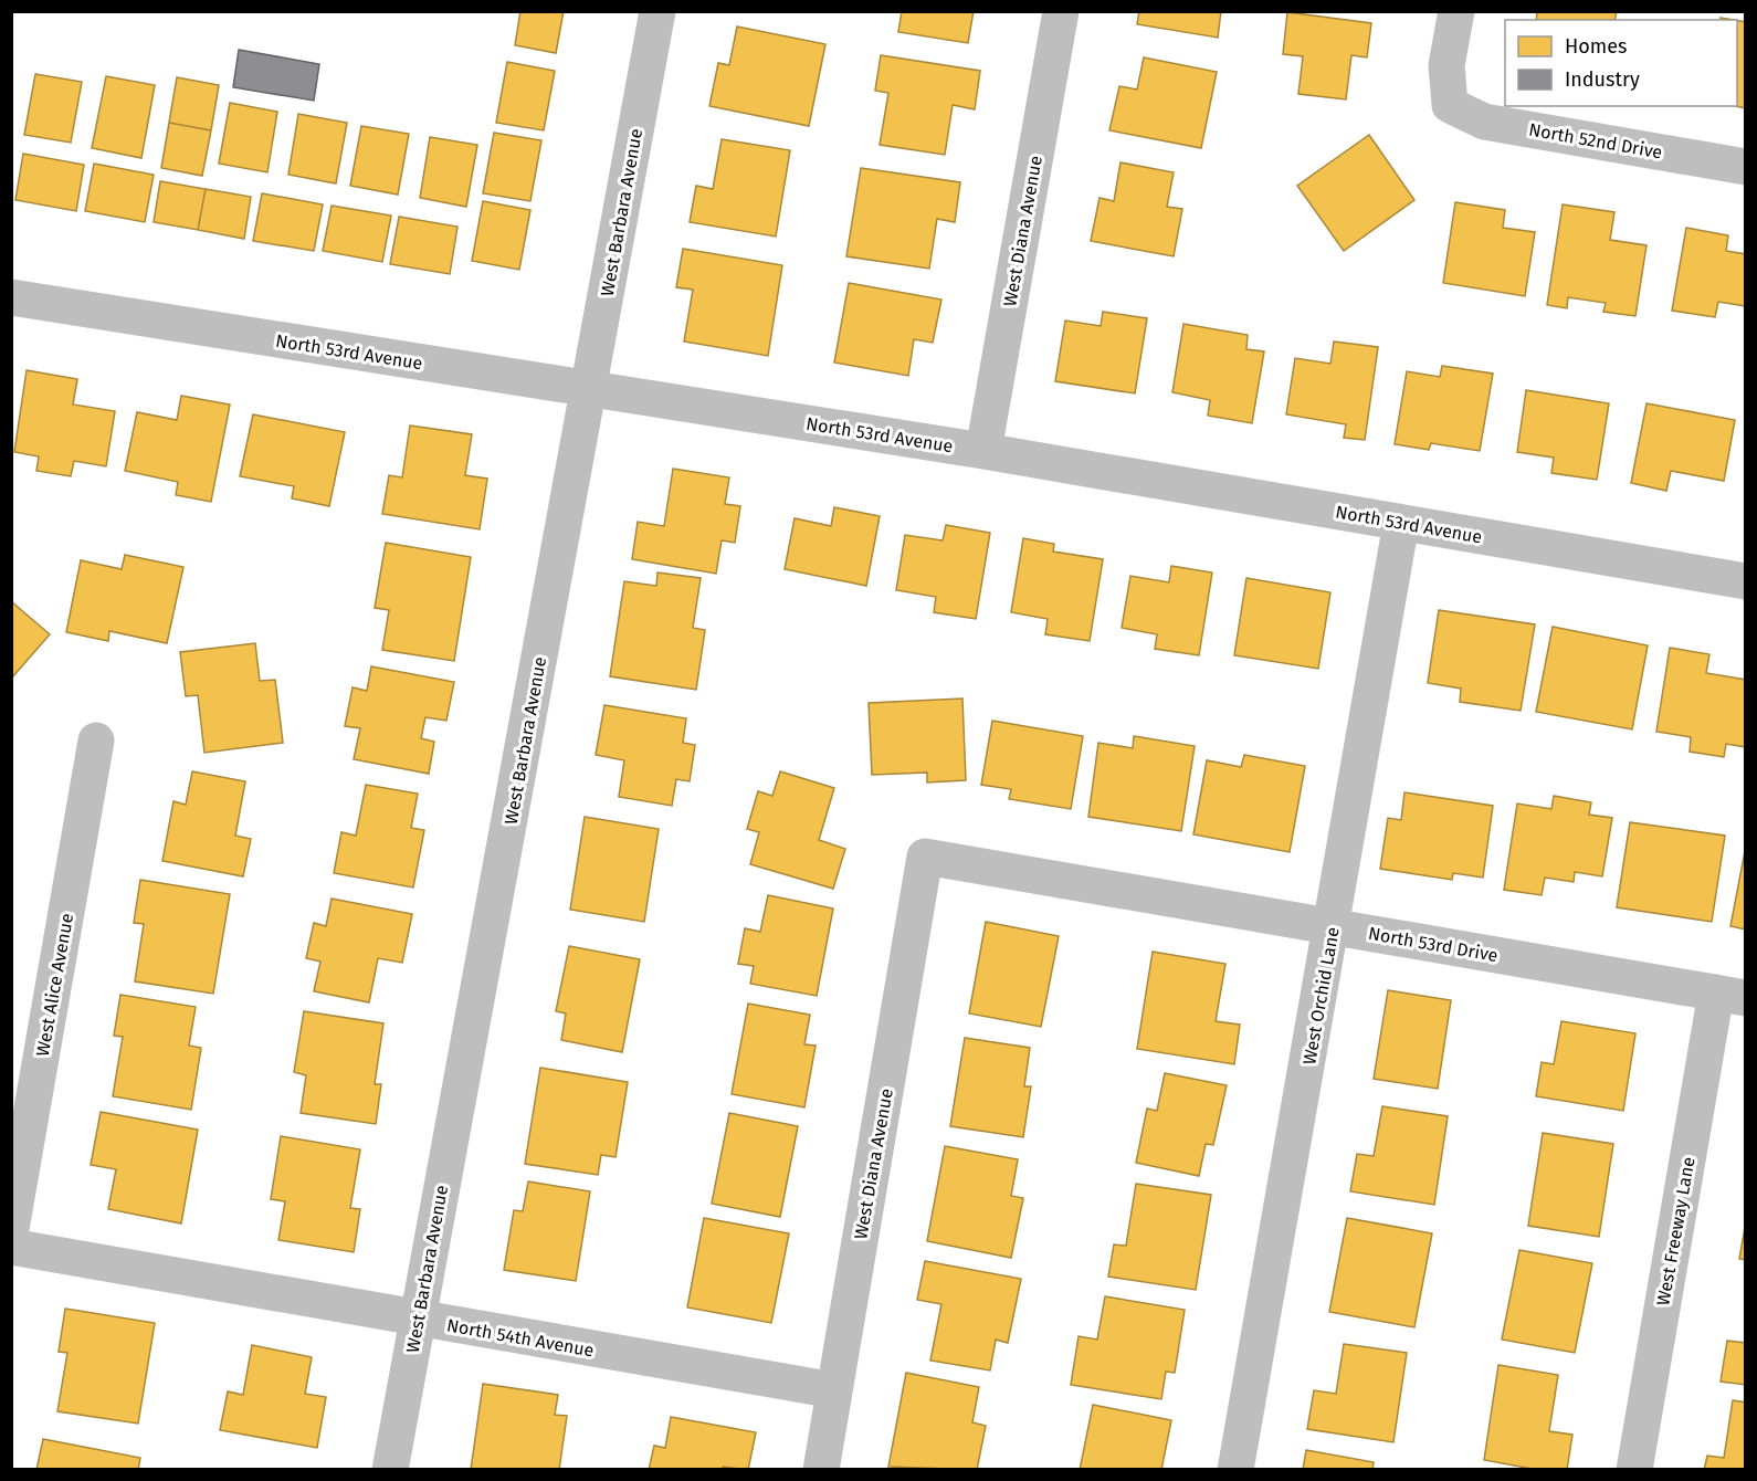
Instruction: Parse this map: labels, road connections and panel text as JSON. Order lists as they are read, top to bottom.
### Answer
{
  "streets": {
    "street": [
      "North 52nd Drive",
      "West Barbara Avenue",
      "West Diana Avenue",
      "North 53rd Avenue",
      "North 53rd Drive",
      "West Alice Avenue",
      "West Orchid Lane",
      "West Freeway Lane",
      "North 54th Avenue"
    ]
  },
  "crossings": [
    ["West Barbara Avenue", "North 53rd Avenue"],
    ["West Barbara Avenue", "North 54th Avenue"],
    ["West Diana Avenue", "North 53rd Avenue"],
    ["West Diana Avenue", "North 53rd Drive"],
    ["West Diana Avenue", "North 54th Avenue"],
    ["North 53rd Avenue", "West Orchid Lane"],
    ["North 53rd Drive", "West Orchid Lane"],
    ["North 53rd Drive", "West Freeway Lane"]
  ],
  "legend": ["Homes", "Industry"]
}
